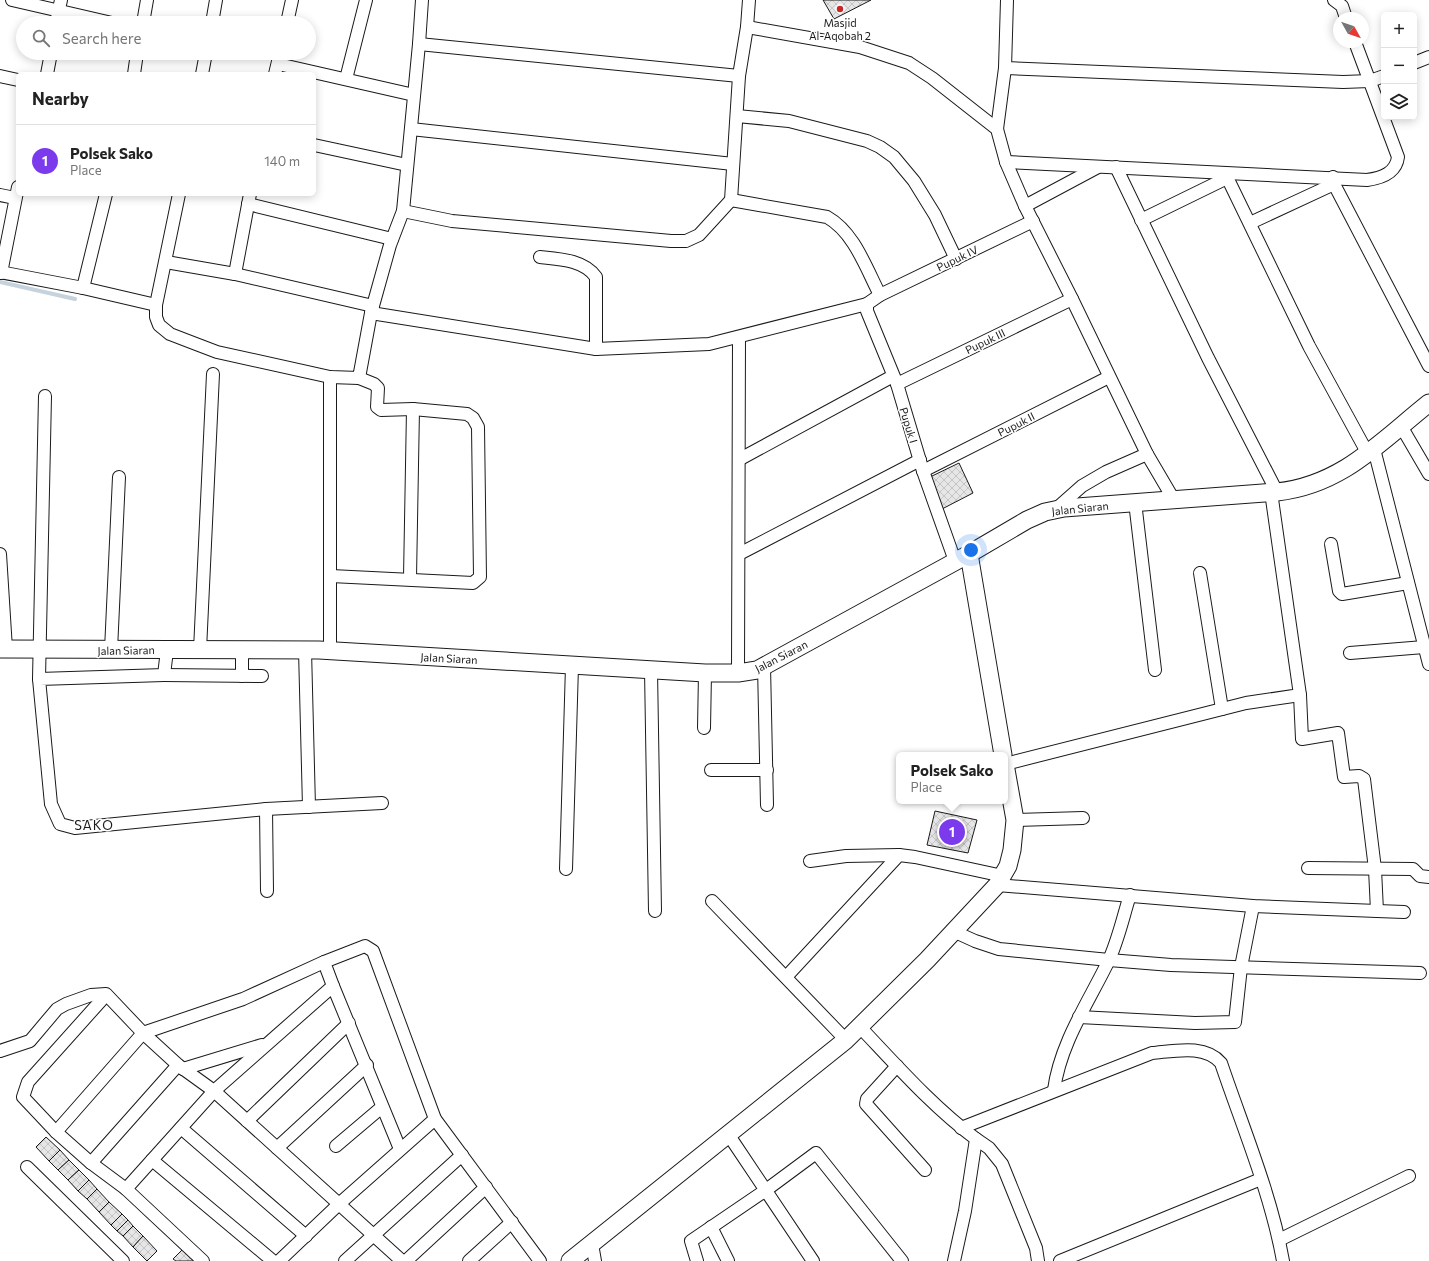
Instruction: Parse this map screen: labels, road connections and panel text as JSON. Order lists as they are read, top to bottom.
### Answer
{
  "streets": {
    "street": [
      "Pupuk IV",
      "Pupuk III",
      "Pupuk II",
      "Pupuk I",
      "Jalan Siaran"
    ]
  },
  "crossings": [
    ["Pupuk III", "Pupuk I"],
    ["Pupuk II", "Pupuk I"],
    ["Pupuk I", "Jalan Siaran"]
  ],
  "districts": ["SAKO"],
  "places": ["Masjid Al-Aqobah 2"],
  "north": "bottom right",
  "page": {
    "map_buttons": ["+", "−"],
    "search": "Search here",
    "heading": "Nearby",
    "list": [
      {
        "mark": "1",
        "name": "Polsek Sako",
        "note": "Place",
        "value": "140 m"
      }
    ],
    "popup": ["Polsek Sako", "Place"],
    "pins": "1"
  }
}
